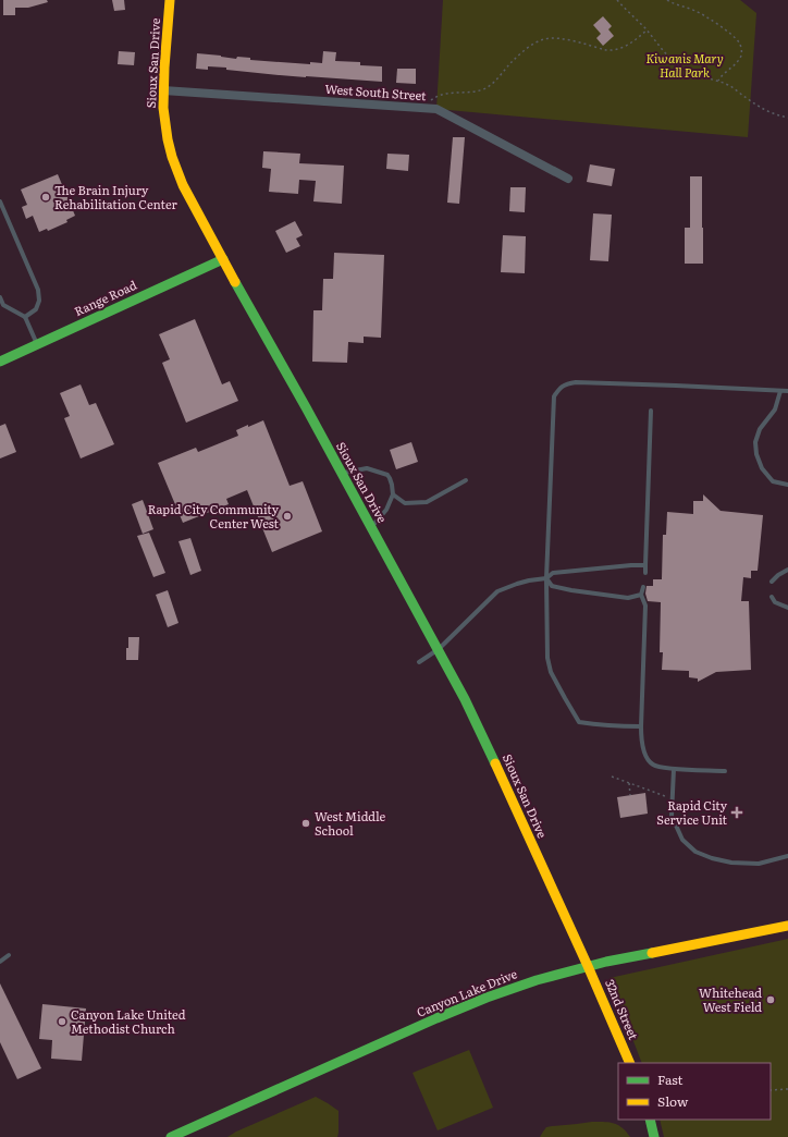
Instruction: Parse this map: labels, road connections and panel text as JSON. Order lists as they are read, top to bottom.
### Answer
{
  "streets": {
    "street": [
      "Sioux San Drive",
      "West South Street",
      "Range Road",
      "Canyon Lake Drive",
      "32nd Street"
    ]
  },
  "crossings": [
    ["Sioux San Drive", "West South Street"],
    ["Sioux San Drive", "Range Road"],
    ["Sioux San Drive", "Canyon Lake Drive"],
    ["Sioux San Drive", "32nd Street"],
    ["Canyon Lake Drive", "32nd Street"]
  ],
  "parks": ["Kiwanis Mary Hall Park"],
  "places": {
    "other": [
      "The Brain Injury Rehabilitation Center",
      "Rapid City Community Center West",
      "West Middle School",
      "Whitehead West Field",
      "Canyon Lake United Methodist Church"
    ],
    "health": ["Rapid City Service Unit"]
  },
  "legend": ["Fast", "Slow"]
}
